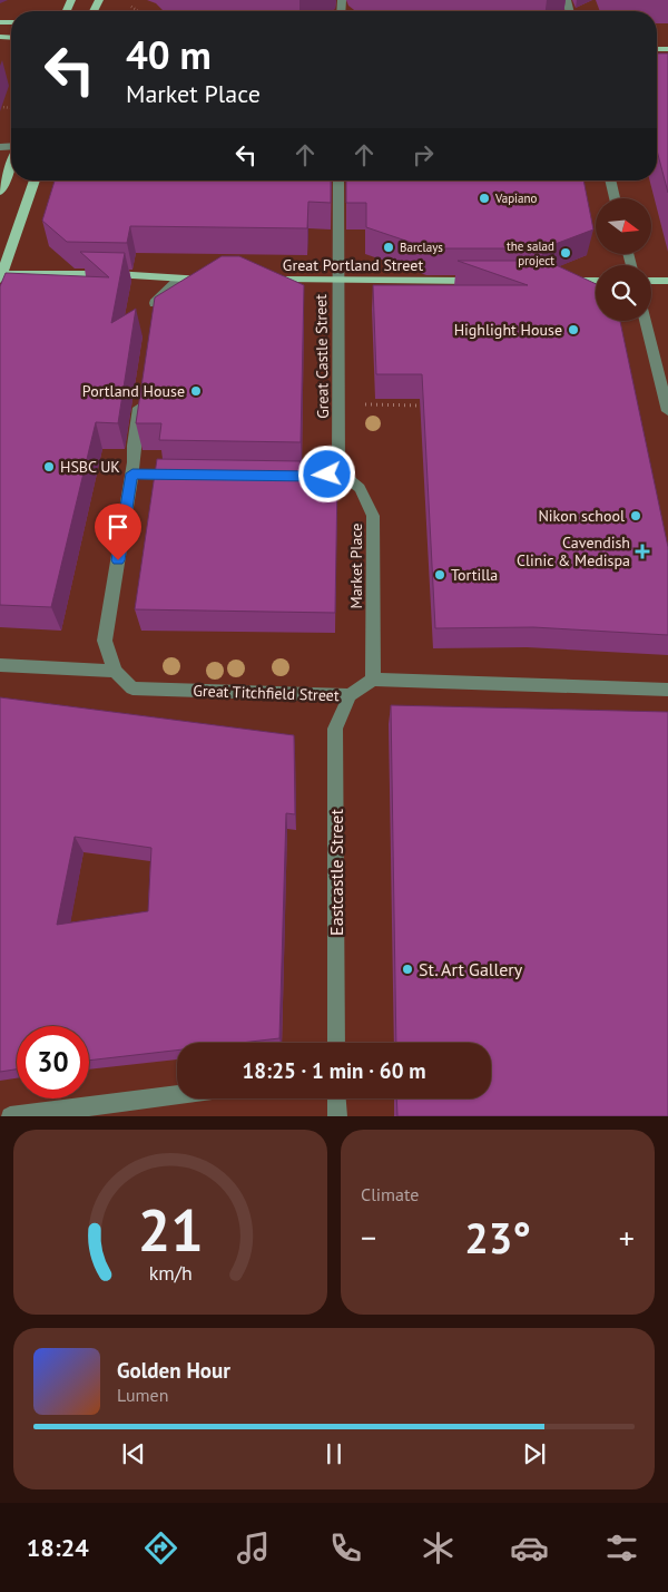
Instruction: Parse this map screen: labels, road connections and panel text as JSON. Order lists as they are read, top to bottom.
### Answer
{
  "streets": {
    "main road": ["Great Portland Street"],
    "street": [
      "Great Castle Street",
      "Market Place",
      "Great Titchfield Street",
      "Eastcastle Street"
    ]
  },
  "crossings": [
    ["Great Portland Street", "Great Castle Street"],
    ["Great Castle Street", "Market Place"],
    ["Market Place", "Great Titchfield Street"],
    ["Great Titchfield Street", "Eastcastle Street"]
  ],
  "places": {
    "other": [
      "Vapiano",
      "Barclays",
      "the salad project",
      "Highlight House",
      "Portland House",
      "HSBC UK",
      "Nikon school",
      "Tortilla",
      "St. Art Gallery"
    ],
    "health": ["Cavendish Clinic & Medispa"]
  },
  "north": "right",
  "page": {
    "turn": ["40 m", "Market Place"],
    "limit": "30",
    "trip": "18:25 · 1 min · 60 m",
    "tile": "Climate",
    "heat": ["−", "23°", "+"],
    "song": ["Golden Hour", "Lumen"],
    "tabs": "18:24",
    "gauge": ["21", "km/h"]
  }
}
